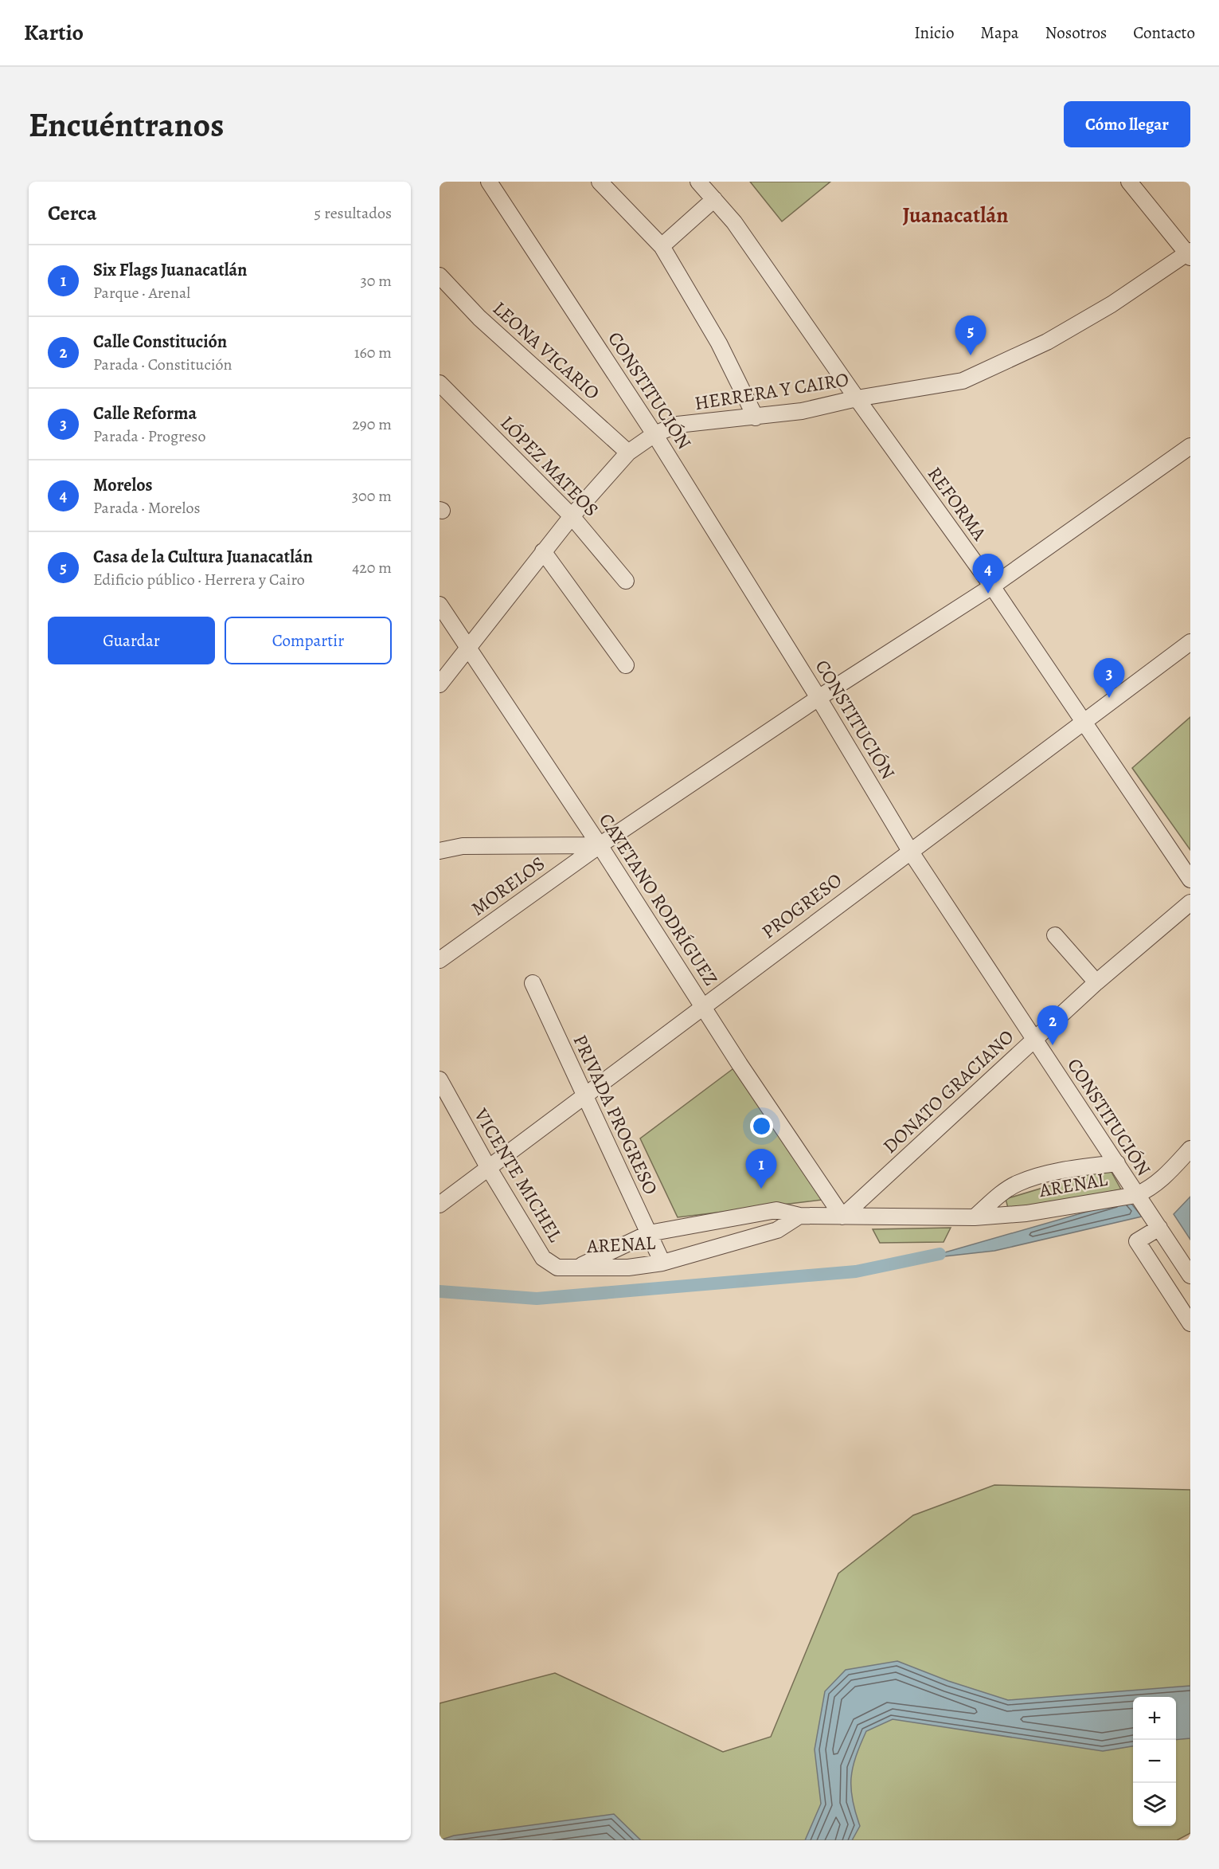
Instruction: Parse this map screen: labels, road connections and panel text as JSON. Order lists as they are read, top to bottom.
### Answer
{
  "streets": {
    "street": [
      "LEONA VICARIO",
      "CONSTITUCIÓN",
      "HERRERA Y CAIRO",
      "LÓPEZ MATEOS",
      "REFORMA",
      "MORELOS",
      "CAYETANO RODRÍGUEZ",
      "PROGRESO",
      "DONATO GRACIANO",
      "PRIVADA PROGRESO",
      "VICENTE MICHEL",
      "ARENAL"
    ]
  },
  "crossings": [
    ["LEONA VICARIO", "HERRERA Y CAIRO"],
    ["CONSTITUCIÓN", "HERRERA Y CAIRO"],
    ["CONSTITUCIÓN", "MORELOS"],
    ["CONSTITUCIÓN", "PROGRESO"],
    ["CONSTITUCIÓN", "DONATO GRACIANO"],
    ["CONSTITUCIÓN", "ARENAL"],
    ["HERRERA Y CAIRO", "LÓPEZ MATEOS"],
    ["HERRERA Y CAIRO", "REFORMA"],
    ["HERRERA Y CAIRO", "CAYETANO RODRÍGUEZ"],
    ["REFORMA", "MORELOS"],
    ["REFORMA", "PROGRESO"],
    ["MORELOS", "CAYETANO RODRÍGUEZ"],
    ["CAYETANO RODRÍGUEZ", "PROGRESO"],
    ["CAYETANO RODRÍGUEZ", "DONATO GRACIANO"],
    ["CAYETANO RODRÍGUEZ", "ARENAL"],
    ["PROGRESO", "PRIVADA PROGRESO"],
    ["PROGRESO", "VICENTE MICHEL"],
    ["DONATO GRACIANO", "ARENAL"],
    ["PRIVADA PROGRESO", "ARENAL"],
    ["VICENTE MICHEL", "ARENAL"]
  ],
  "districts": ["Juanacatlán"],
  "page": {
    "header": "Kartio",
    "nav": [
      "Inicio",
      "Mapa",
      "Nosotros",
      "Contacto"
    ],
    "buttons": [
      "Cómo llegar",
      ["Guardar", "Compartir"]
    ],
    "title": "Encuéntranos",
    "heading": ["Cerca", "5 resultados"],
    "list": [
      {
        "mark": "1",
        "name": "Six Flags Juanacatlán",
        "note": "Parque · Arenal",
        "value": "30 m"
      },
      {
        "mark": "2",
        "name": "Calle Constitución",
        "note": "Parada · Constitución",
        "value": "160 m"
      },
      {
        "mark": "3",
        "name": "Calle Reforma",
        "note": "Parada · Progreso",
        "value": "290 m"
      },
      {
        "mark": "4",
        "name": "Morelos",
        "note": "Parada · Morelos",
        "value": "300 m"
      },
      {
        "mark": "5",
        "name": "Casa de la Cultura Juanacatlán",
        "note": "Edificio público · Herrera y Cairo",
        "value": "420 m"
      }
    ],
    "pins": [
      "5",
      "4",
      "3",
      "2",
      "1"
    ],
    "map_buttons": ["+", "−"]
  }
}
